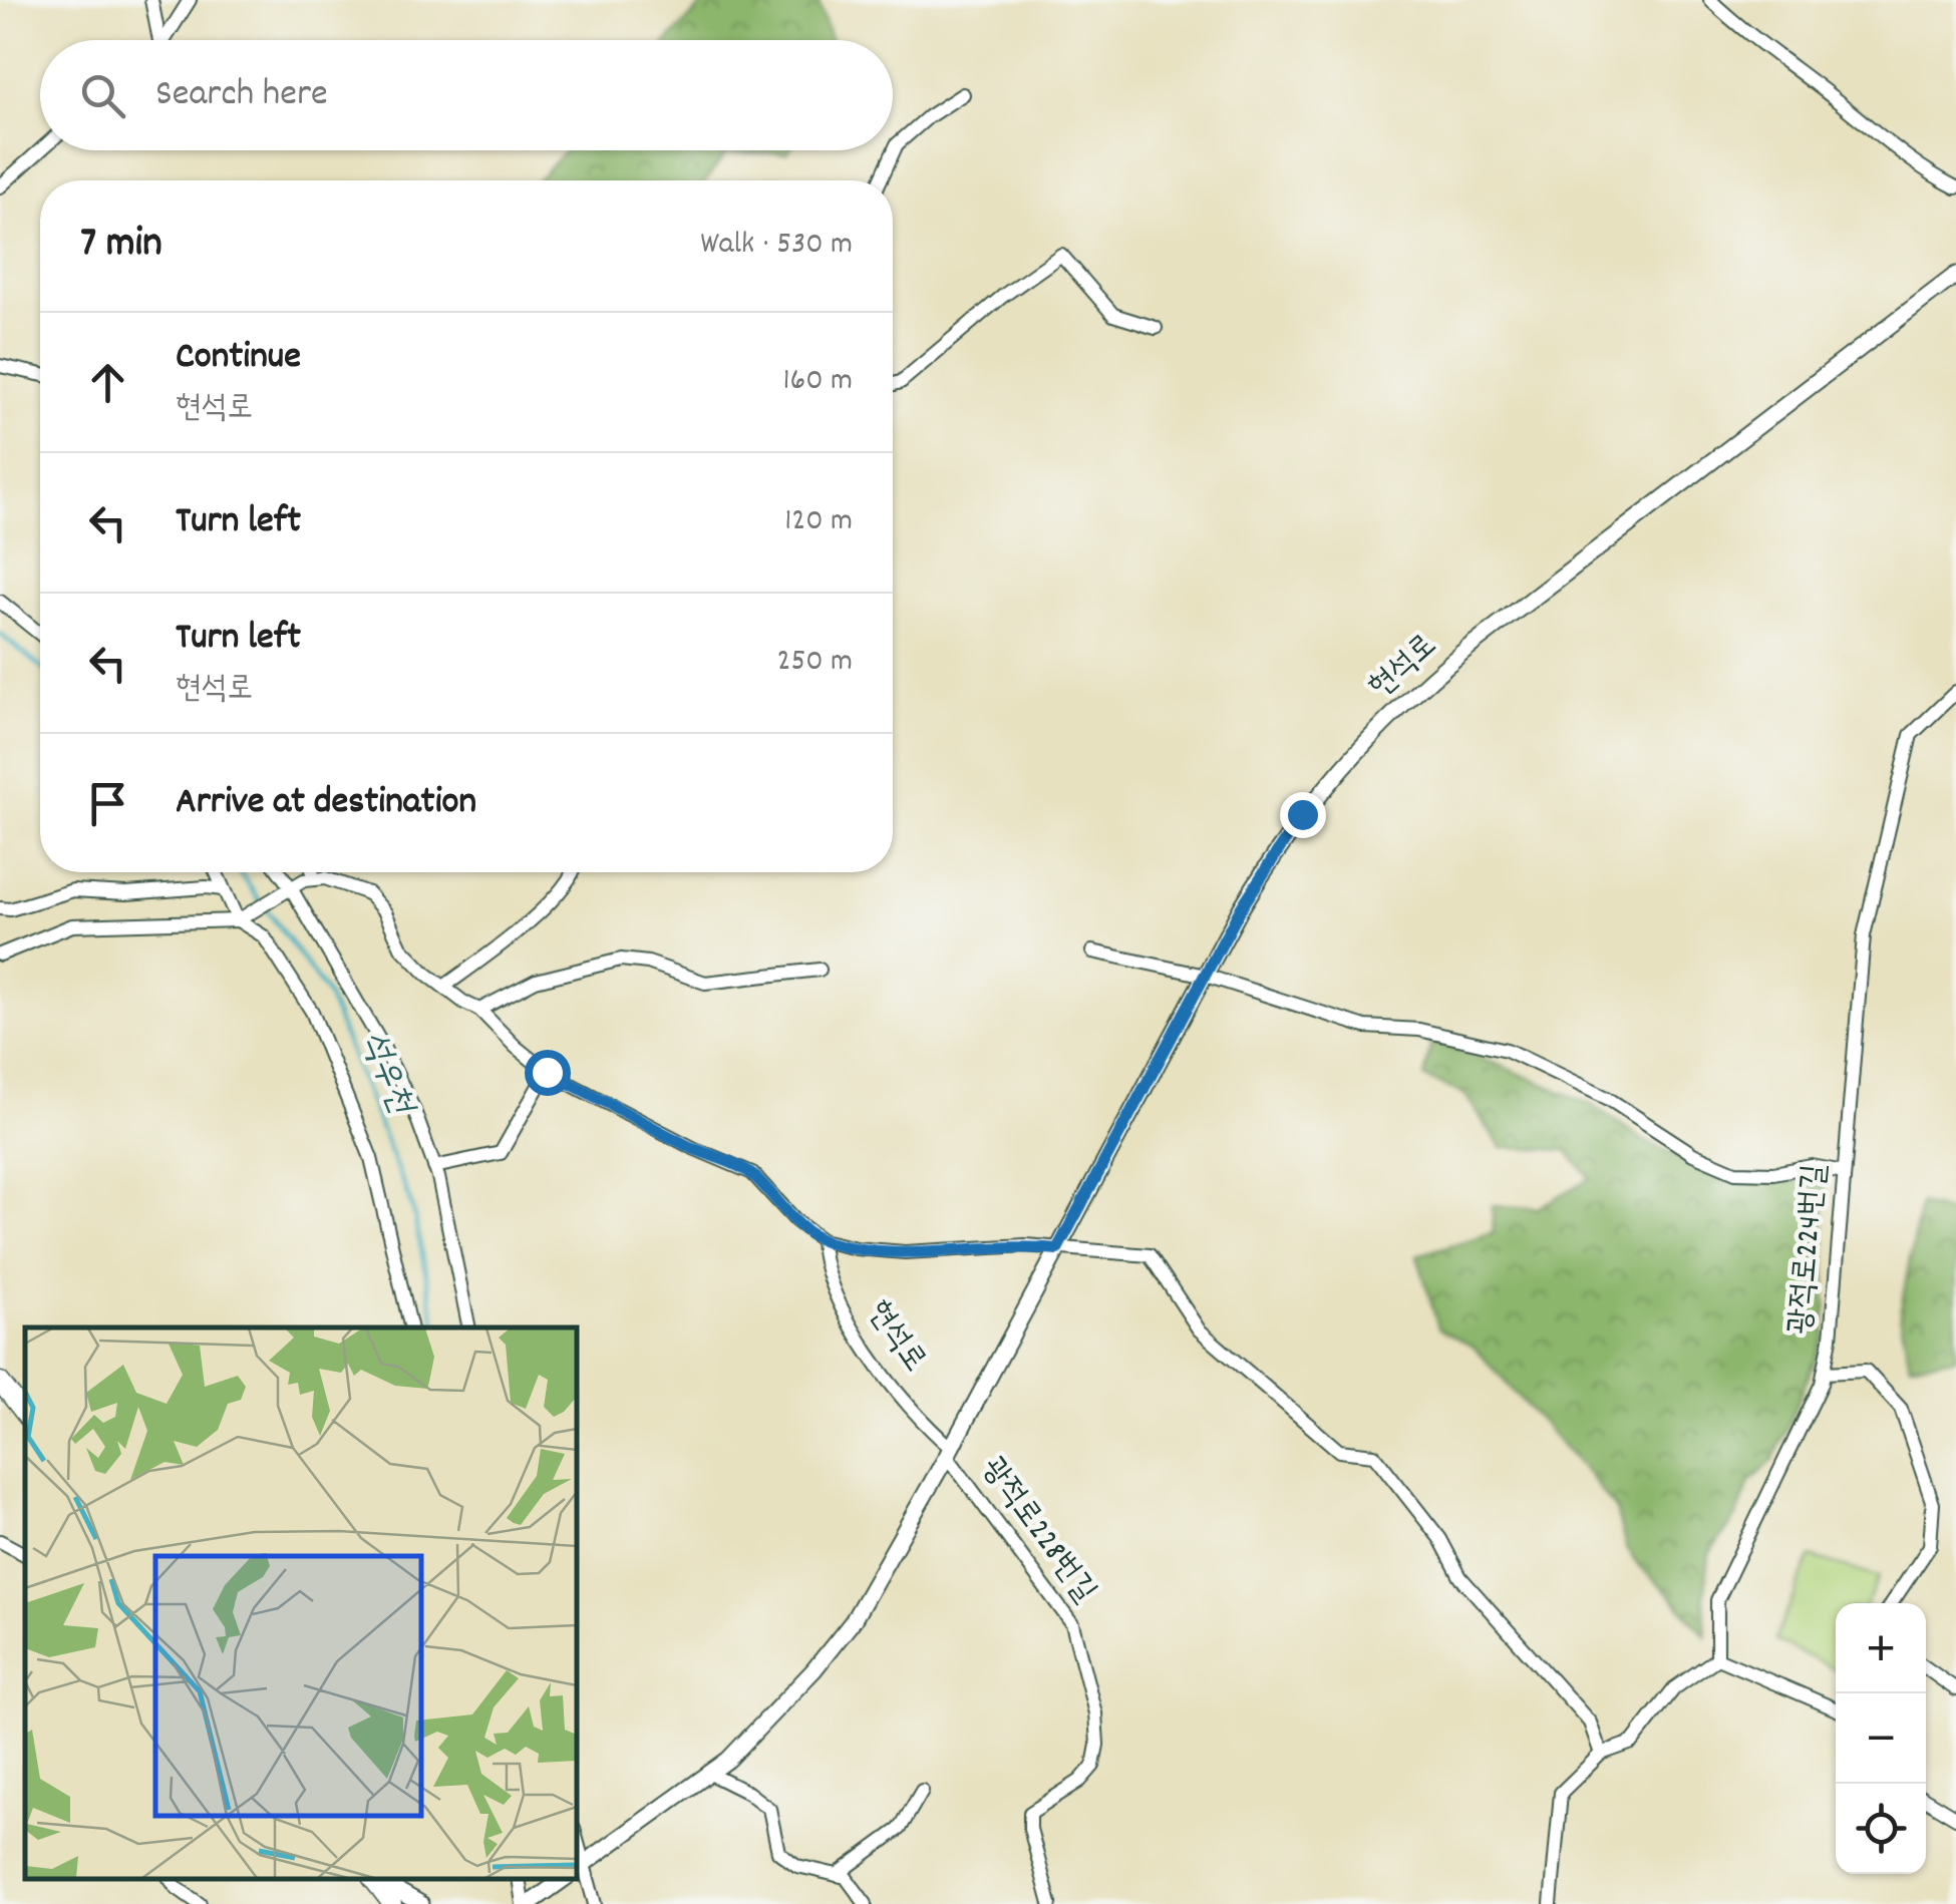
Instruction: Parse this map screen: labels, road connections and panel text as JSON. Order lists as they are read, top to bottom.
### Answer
{
  "streets": {
    "street": ["현석로", "광적로224번길", "광적로228번길"]
  },
  "crossings": [
    ["현석로", "광적로228번길"]
  ],
  "water": ["석우천"],
  "page": {
    "search": "Search here",
    "heading": ["7 min", "Walk · 530 m"],
    "list": [
      ["Continue", "현석로", "160 m"],
      ["Turn left", "120 m"],
      ["Turn left", "현석로", "250 m"],
      "Arrive at destination"
    ],
    "map_buttons": ["+", "−"]
  }
}
